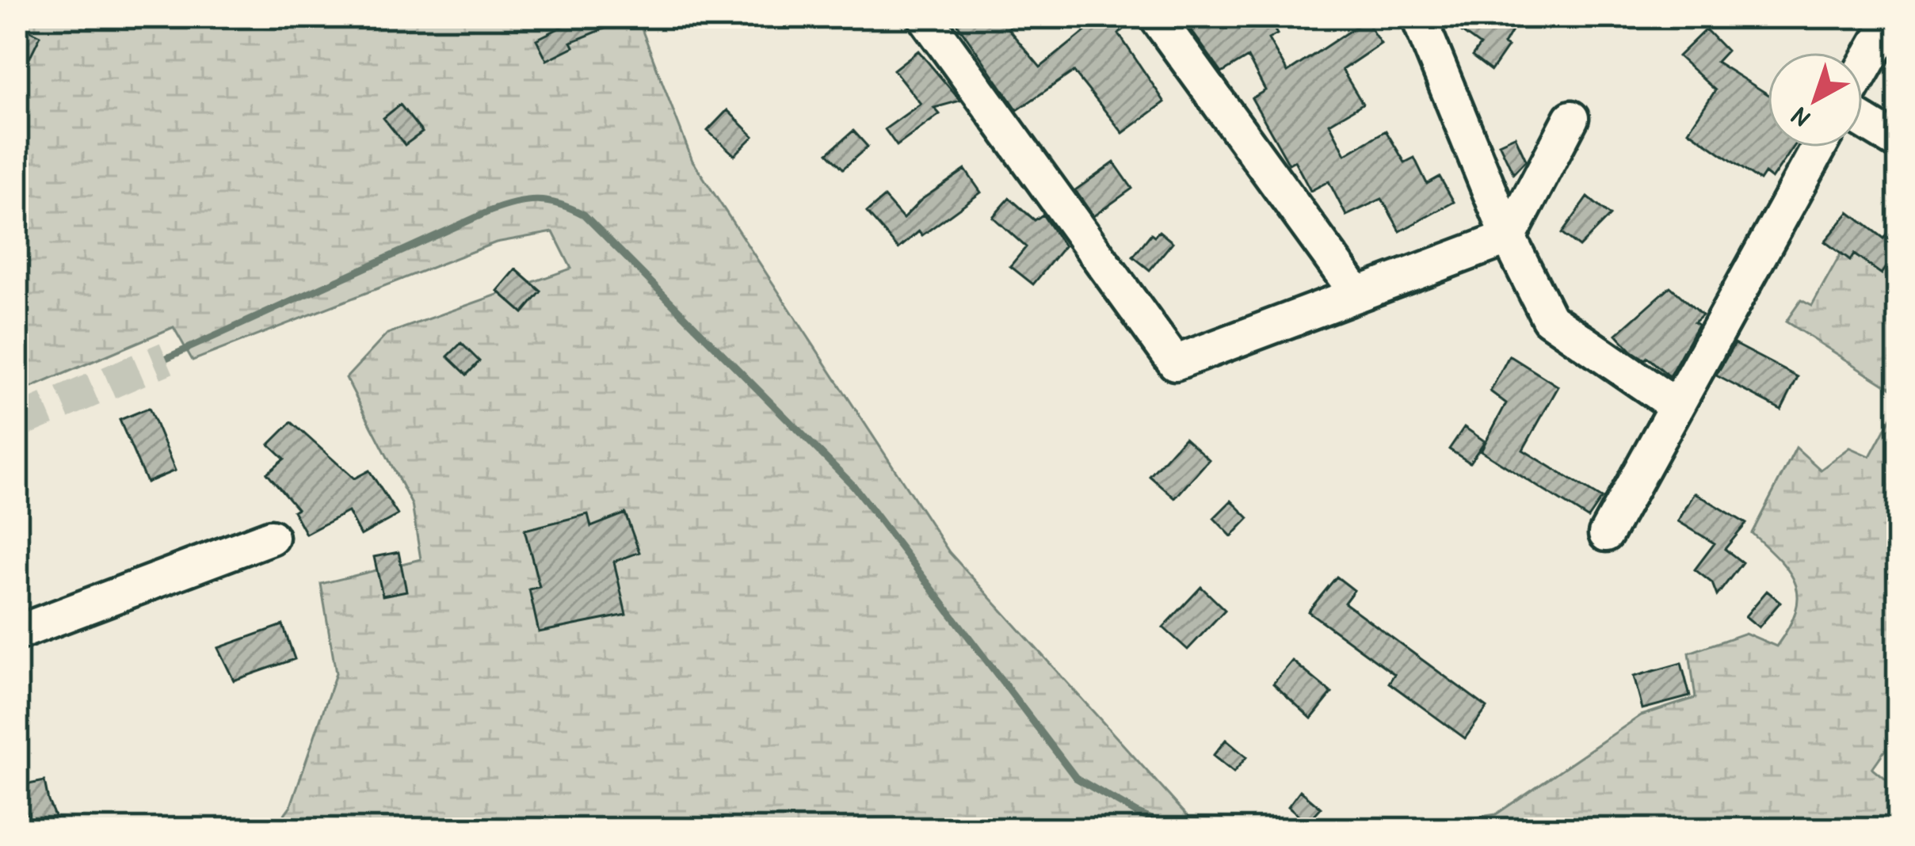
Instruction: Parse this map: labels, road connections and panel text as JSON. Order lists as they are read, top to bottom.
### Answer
{
  "north": "bottom left"
}
